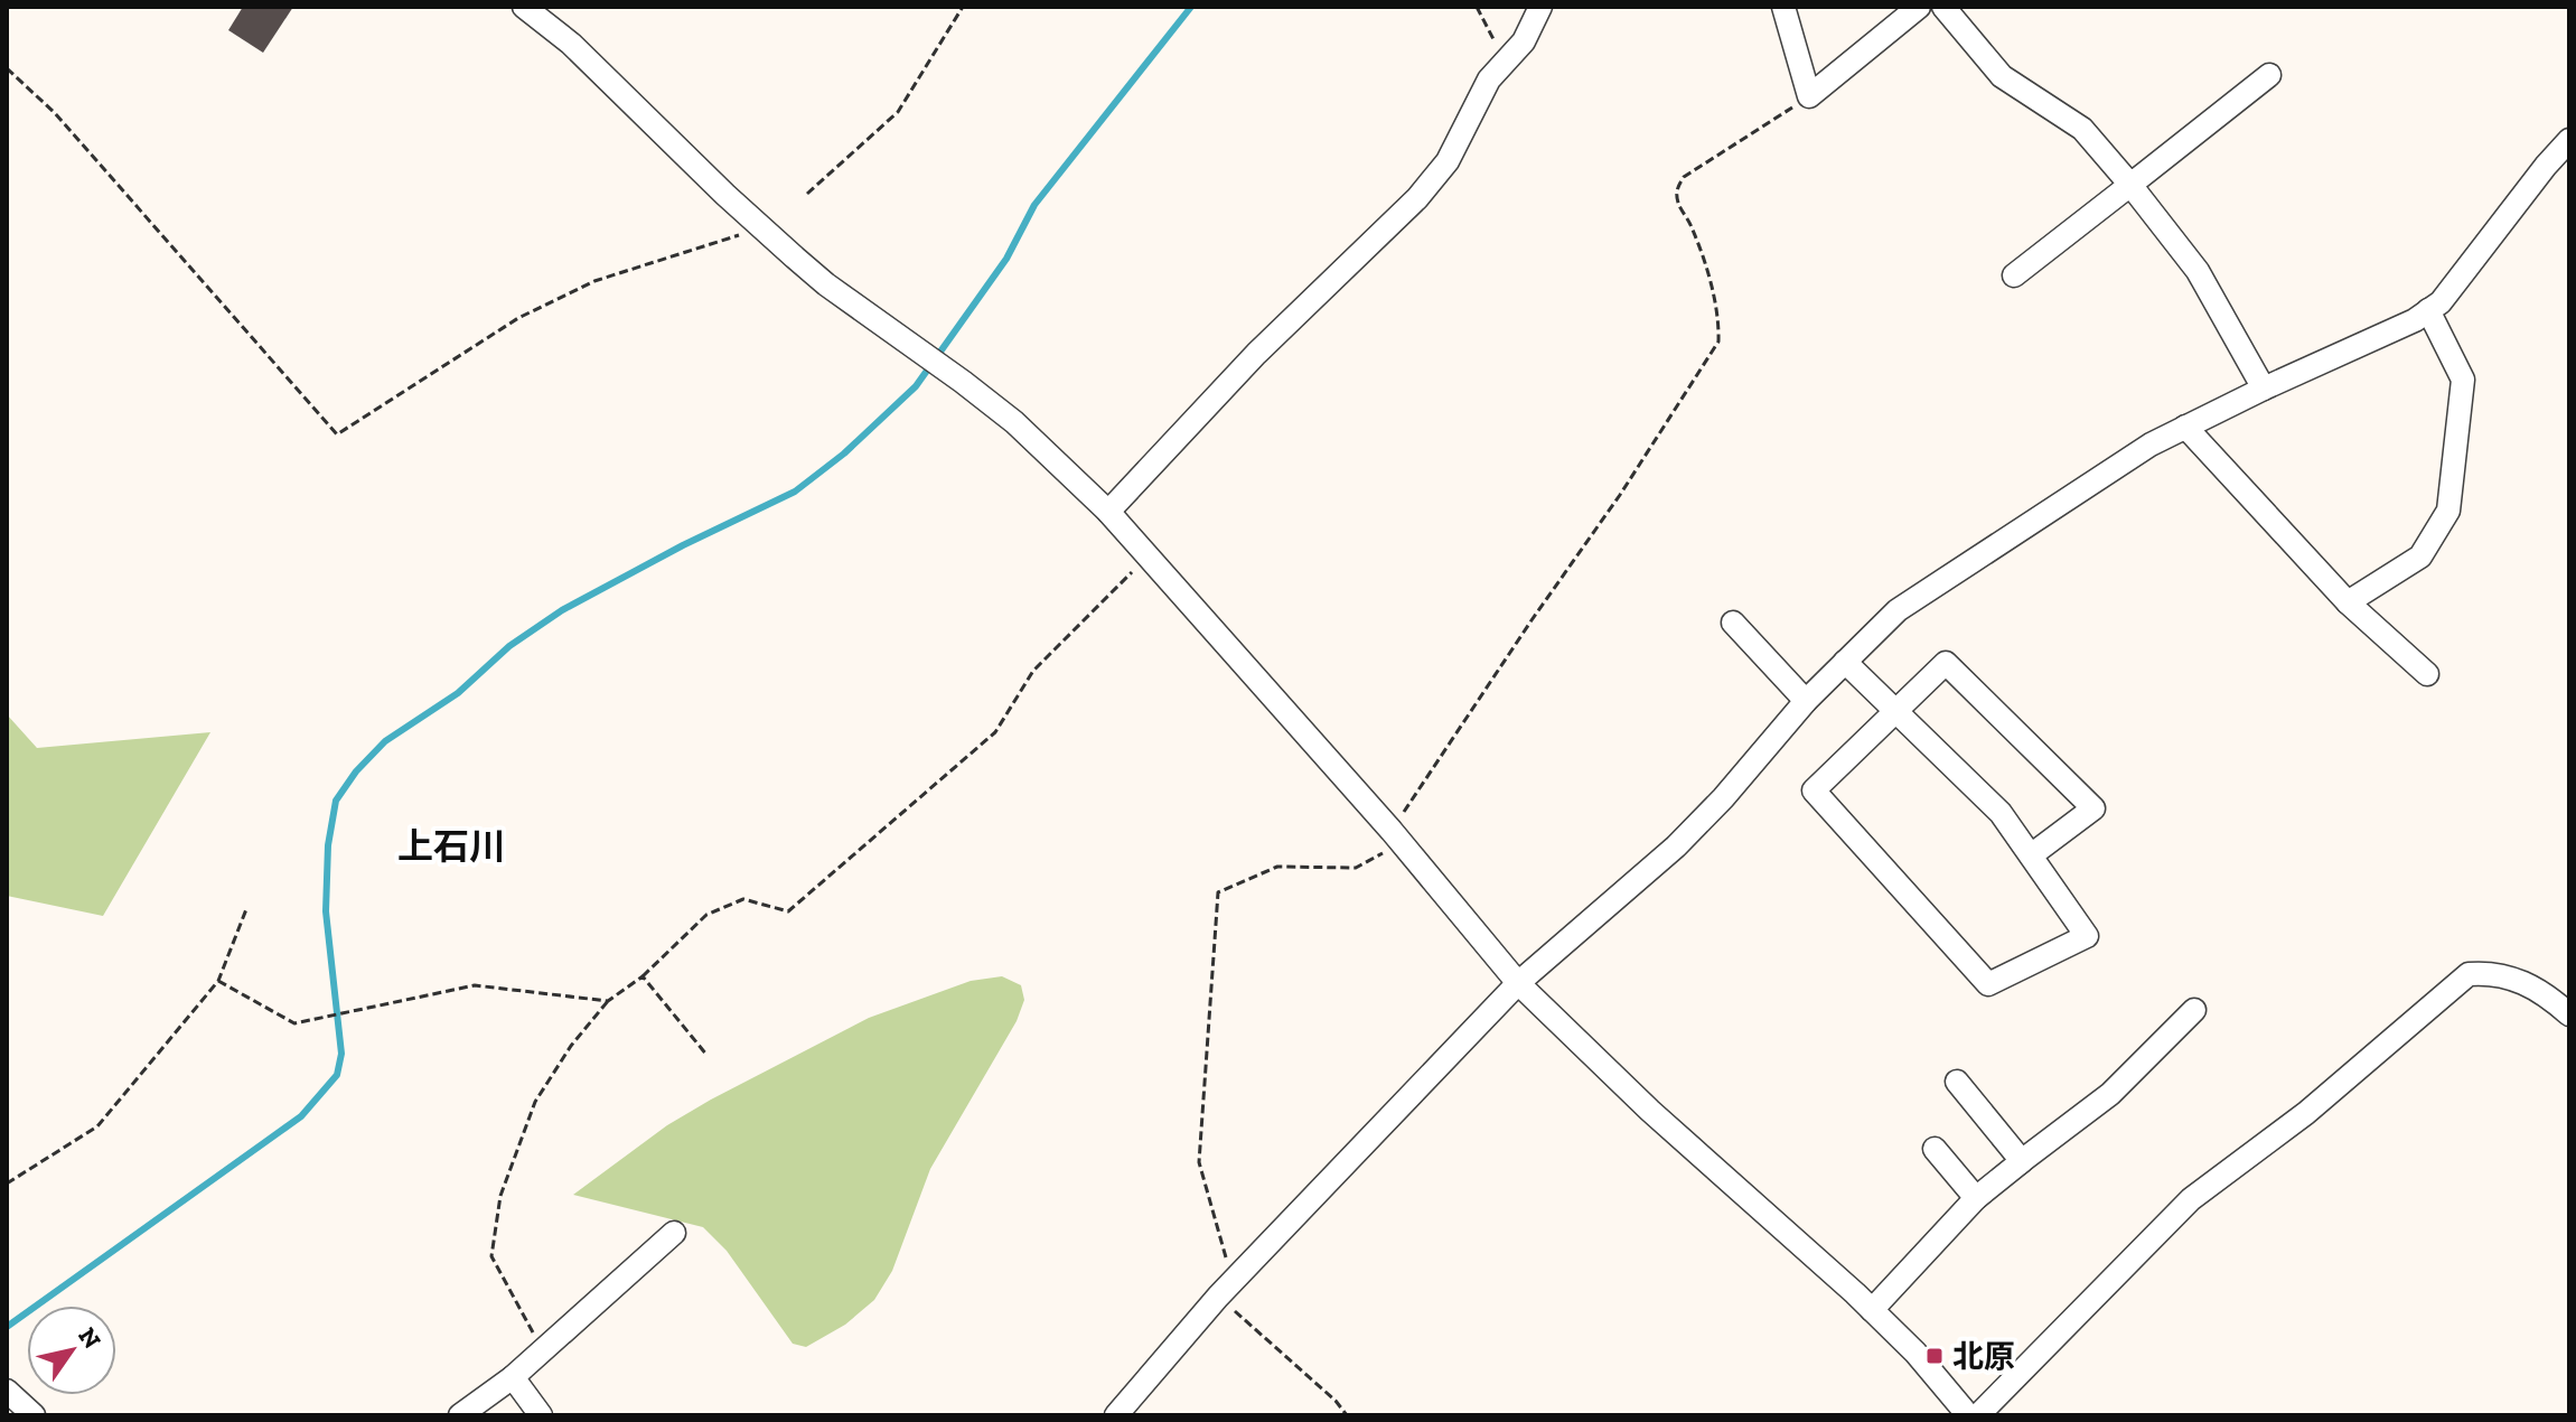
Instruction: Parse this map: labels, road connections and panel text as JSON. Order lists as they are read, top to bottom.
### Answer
{
  "districts": ["上石川"],
  "places": {
    "transit": ["北原"]
  },
  "north": "top right"
}
